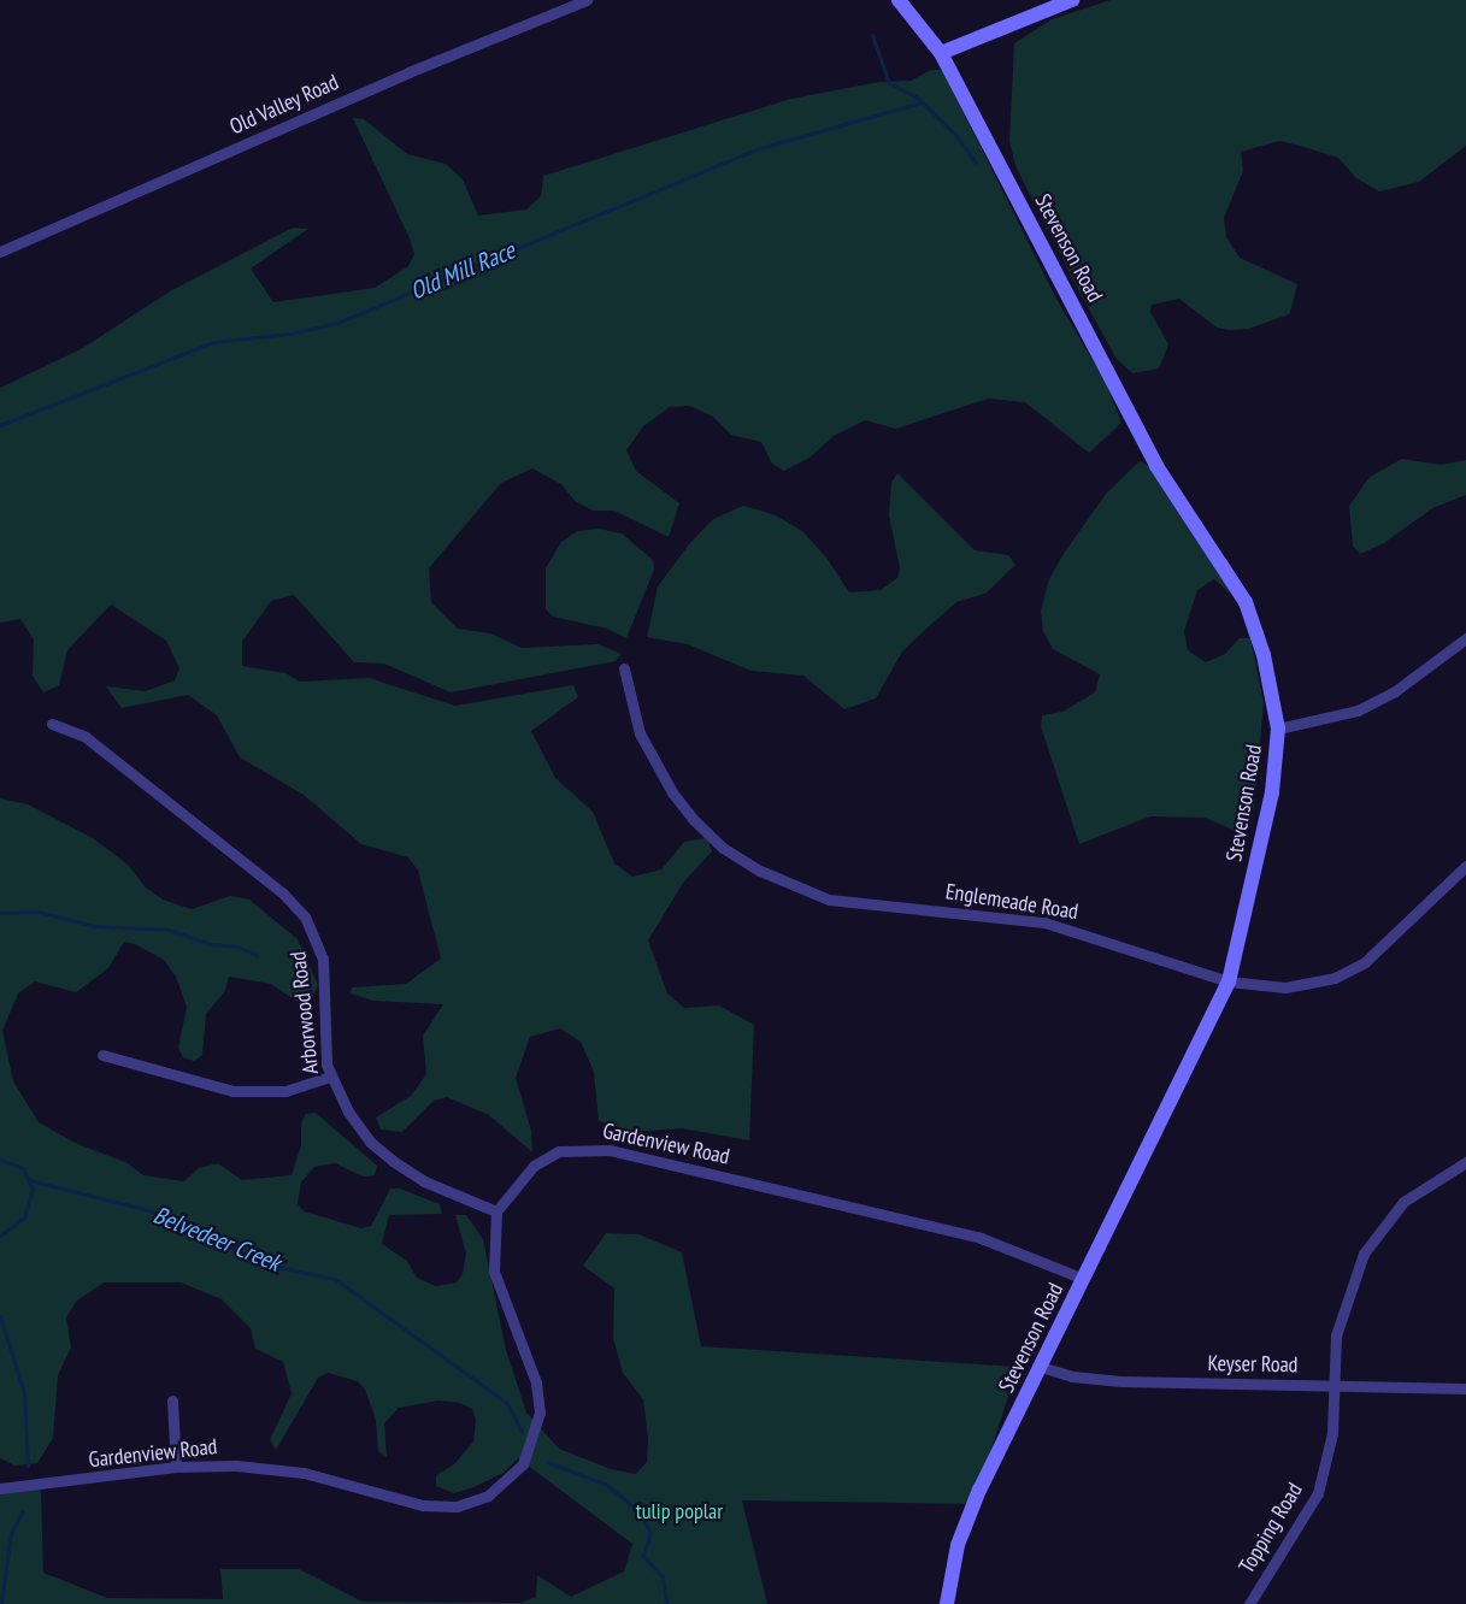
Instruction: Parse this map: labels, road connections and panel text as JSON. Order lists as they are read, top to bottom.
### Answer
{
  "streets": {
    "street": [
      "Old Valley Road",
      "Stevenson Road",
      "Englemeade Road",
      "Arborwood Road",
      "Gardenview Road",
      "Keyser Road",
      "Topping Road"
    ]
  },
  "crossings": [
    ["Stevenson Road", "Englemeade Road"],
    ["Stevenson Road", "Gardenview Road"],
    ["Stevenson Road", "Keyser Road"],
    ["Arborwood Road", "Gardenview Road"],
    ["Keyser Road", "Topping Road"]
  ],
  "water": ["Old Mill Race", "Belvedeer Creek"],
  "parks": ["tulip poplar"]
}
